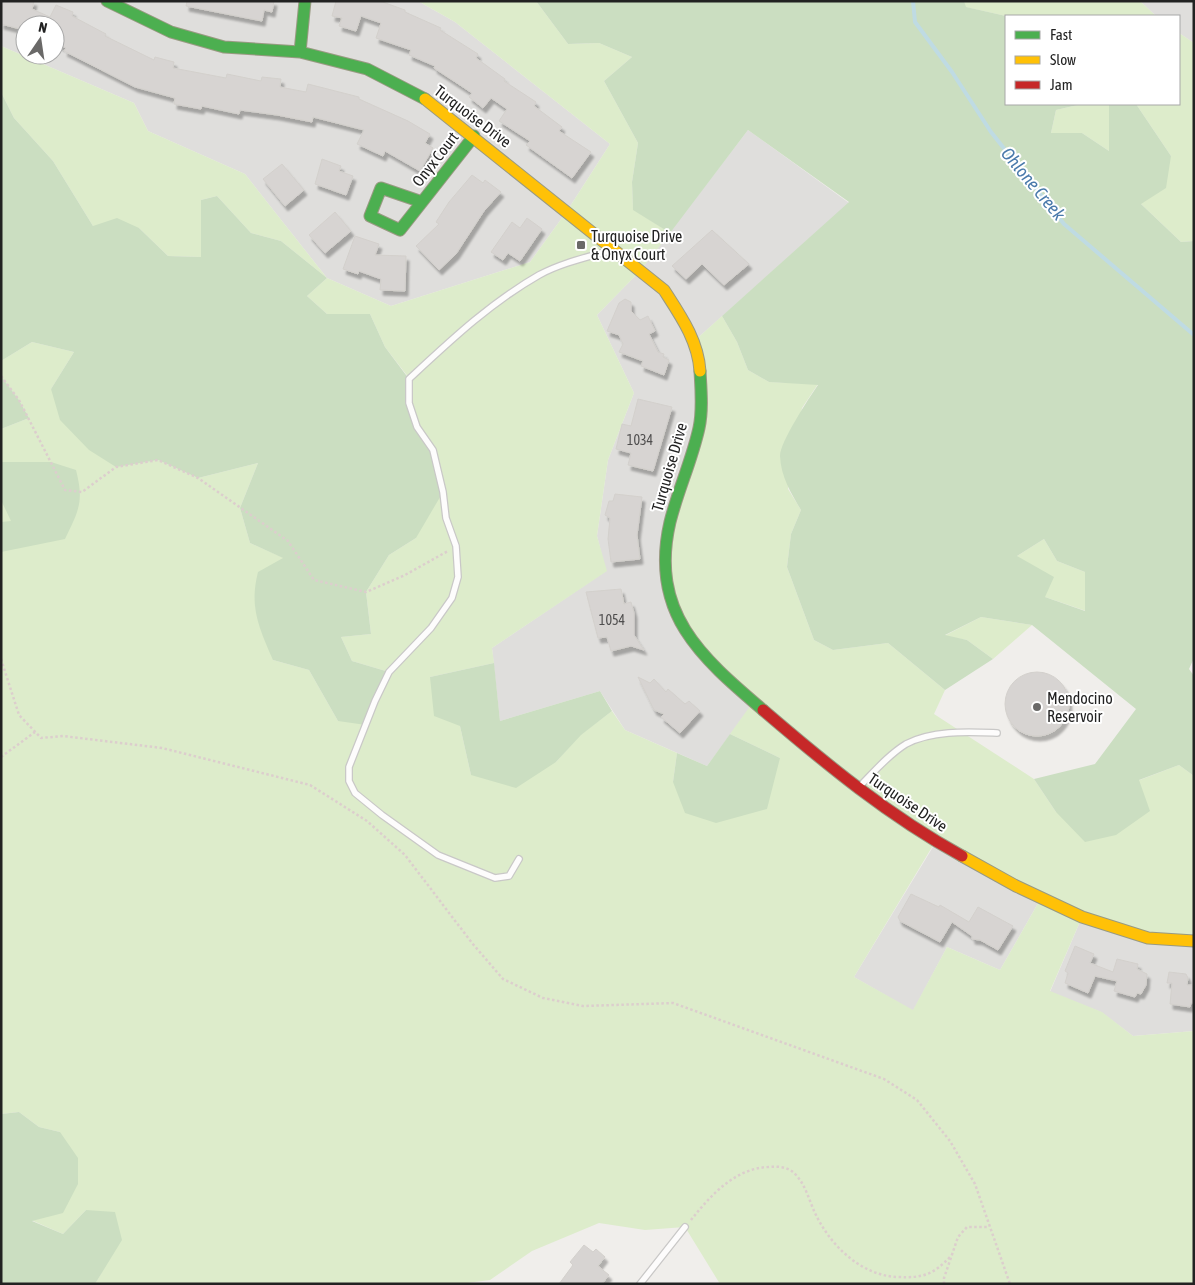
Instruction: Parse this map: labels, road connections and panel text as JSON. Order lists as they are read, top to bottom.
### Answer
{
  "streets": {
    "street": ["Turquoise Drive", "Onyx Court"]
  },
  "crossings": [
    ["Turquoise Drive", "Onyx Court"]
  ],
  "water": ["Ohlone Creek"],
  "places": {
    "transit": ["Turquoise Drive & Onyx Court"],
    "other": ["Mendocino Reservoir"]
  },
  "house_numbers": ["1034", "1054"],
  "legend": ["Fast", "Slow", "Jam"],
  "north": "top"
}
